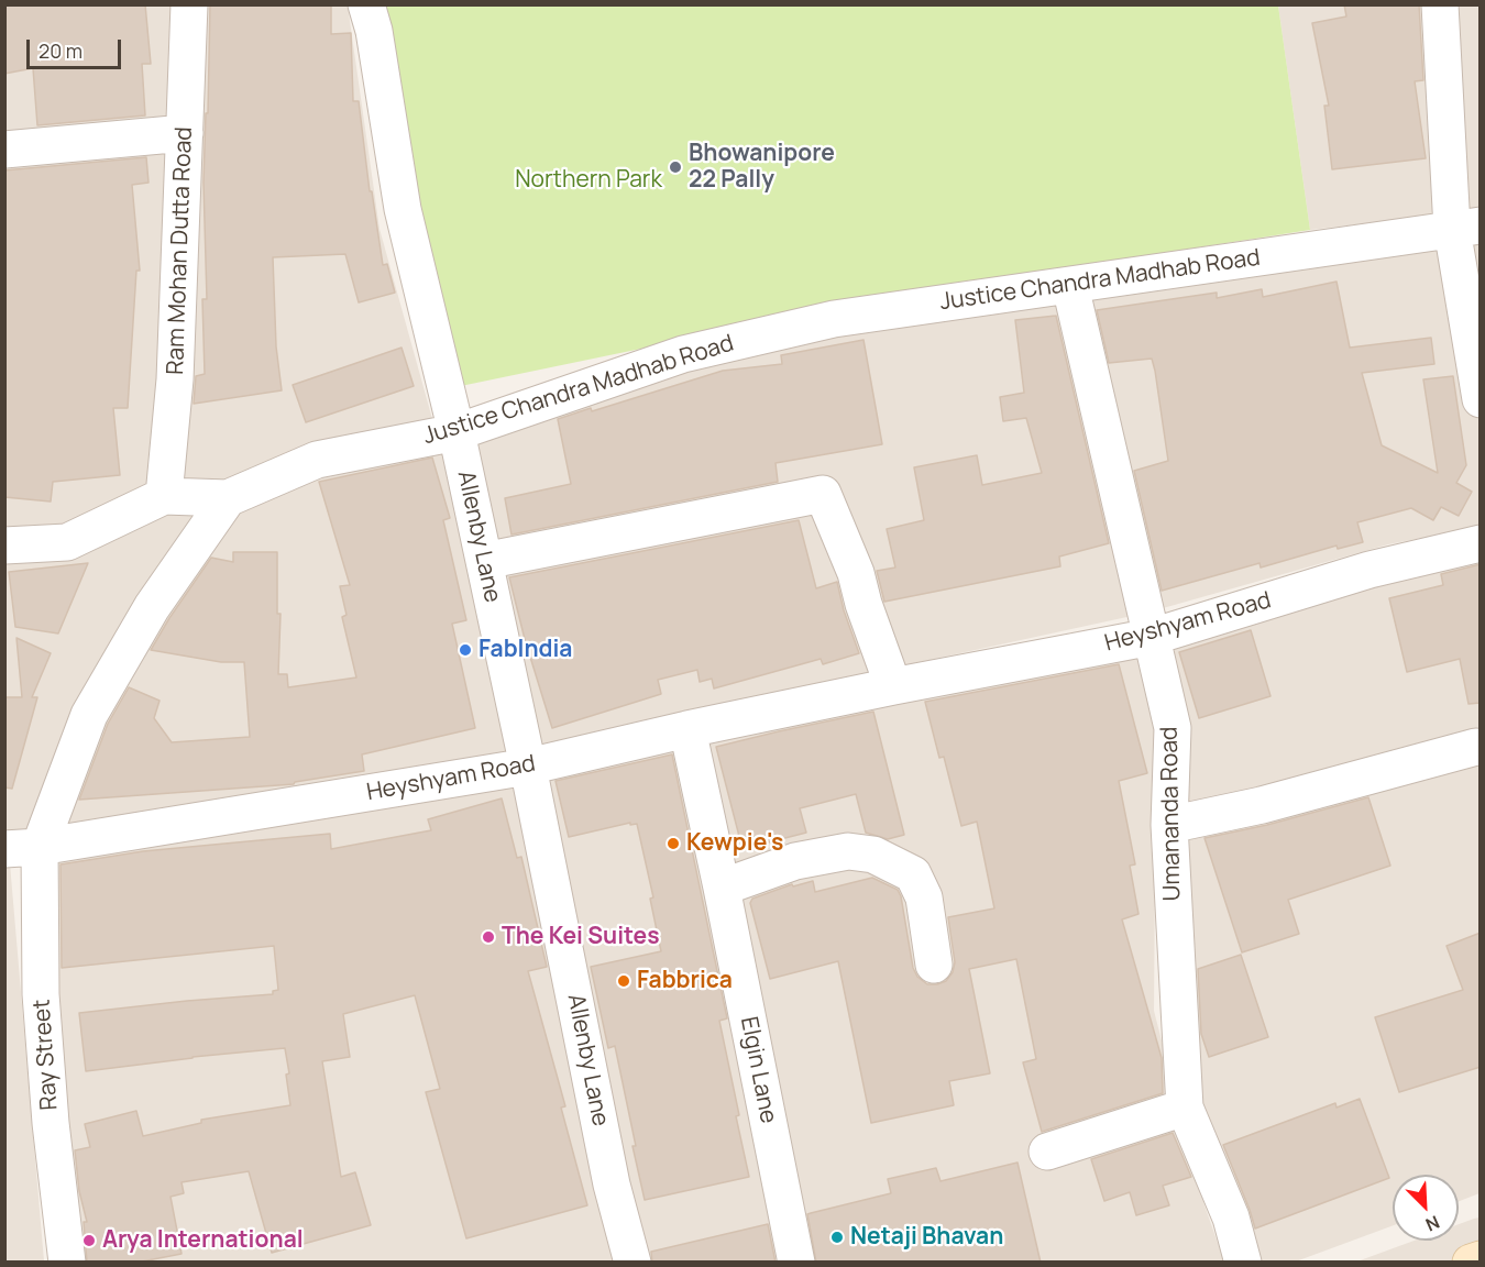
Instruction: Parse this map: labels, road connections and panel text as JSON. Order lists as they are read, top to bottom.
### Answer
{
  "streets": {
    "street": [
      "Ram Mohan Dutta Road",
      "Justice Chandra Madhab Road",
      "Allenby Lane",
      "Heyshyam Road",
      "Umananda Road",
      "Ray Street",
      "Elgin Lane"
    ]
  },
  "crossings": [
    ["Ram Mohan Dutta Road", "Justice Chandra Madhab Road"],
    ["Justice Chandra Madhab Road", "Allenby Lane"],
    ["Justice Chandra Madhab Road", "Umananda Road"],
    ["Allenby Lane", "Heyshyam Road"],
    ["Heyshyam Road", "Umananda Road"],
    ["Heyshyam Road", "Ray Street"],
    ["Heyshyam Road", "Elgin Lane"]
  ],
  "parks": ["Northern Park"],
  "places": [
    "Bhowanipore 22 Pally",
    "FabIndia",
    "Kewpie's",
    "The Kei Suites",
    "Fabbrica",
    "Netaji Bhavan",
    "Arya International"
  ],
  "scale_bar": "20 m",
  "north": "bottom right"
}
